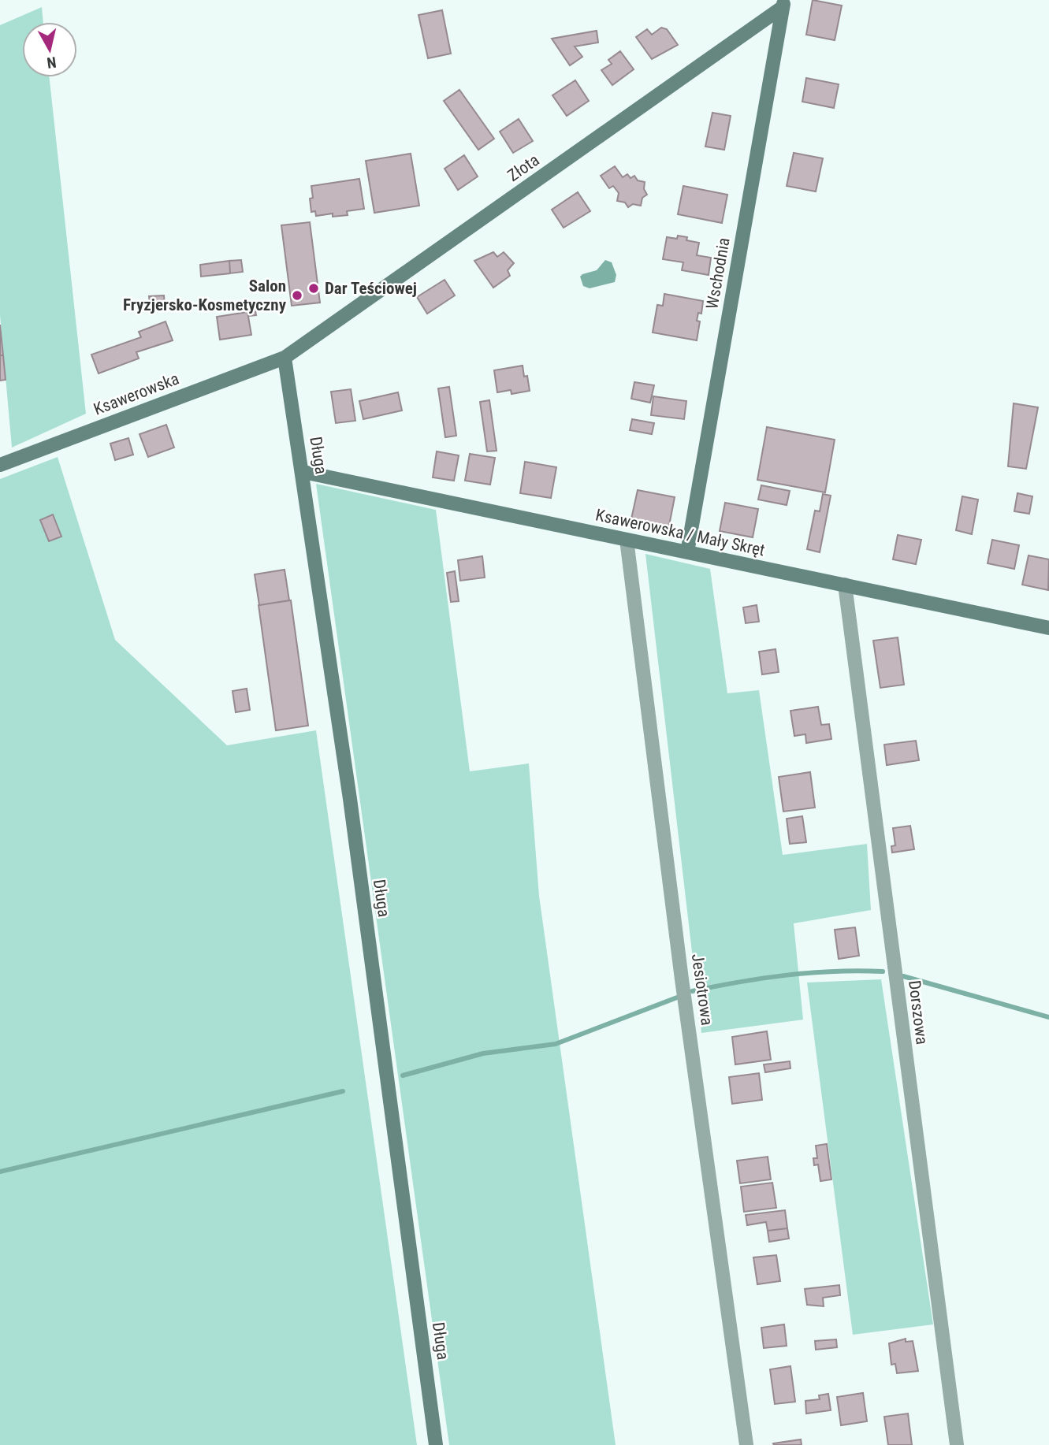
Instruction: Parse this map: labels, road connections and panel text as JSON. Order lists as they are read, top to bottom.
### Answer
{
  "streets": {
    "street": [
      "Złota",
      "Wschodnia",
      "Ksawerowska",
      "Długa",
      "Ksawerowska / Mały Skręt",
      "Jesiotrowa",
      "Dorszowa"
    ]
  },
  "crossings": [
    ["Złota", "Wschodnia"],
    ["Złota", "Ksawerowska"],
    ["Złota", "Długa"],
    ["Wschodnia", "Ksawerowska / Mały Skręt"],
    ["Ksawerowska", "Długa"],
    ["Długa", "Ksawerowska / Mały Skręt"],
    ["Ksawerowska / Mały Skręt", "Jesiotrowa"],
    ["Ksawerowska / Mały Skręt", "Dorszowa"]
  ],
  "places": ["Dar Teściowej", "Salon Fryzjersko-Kosmetyczny"],
  "north": "bottom"
}
